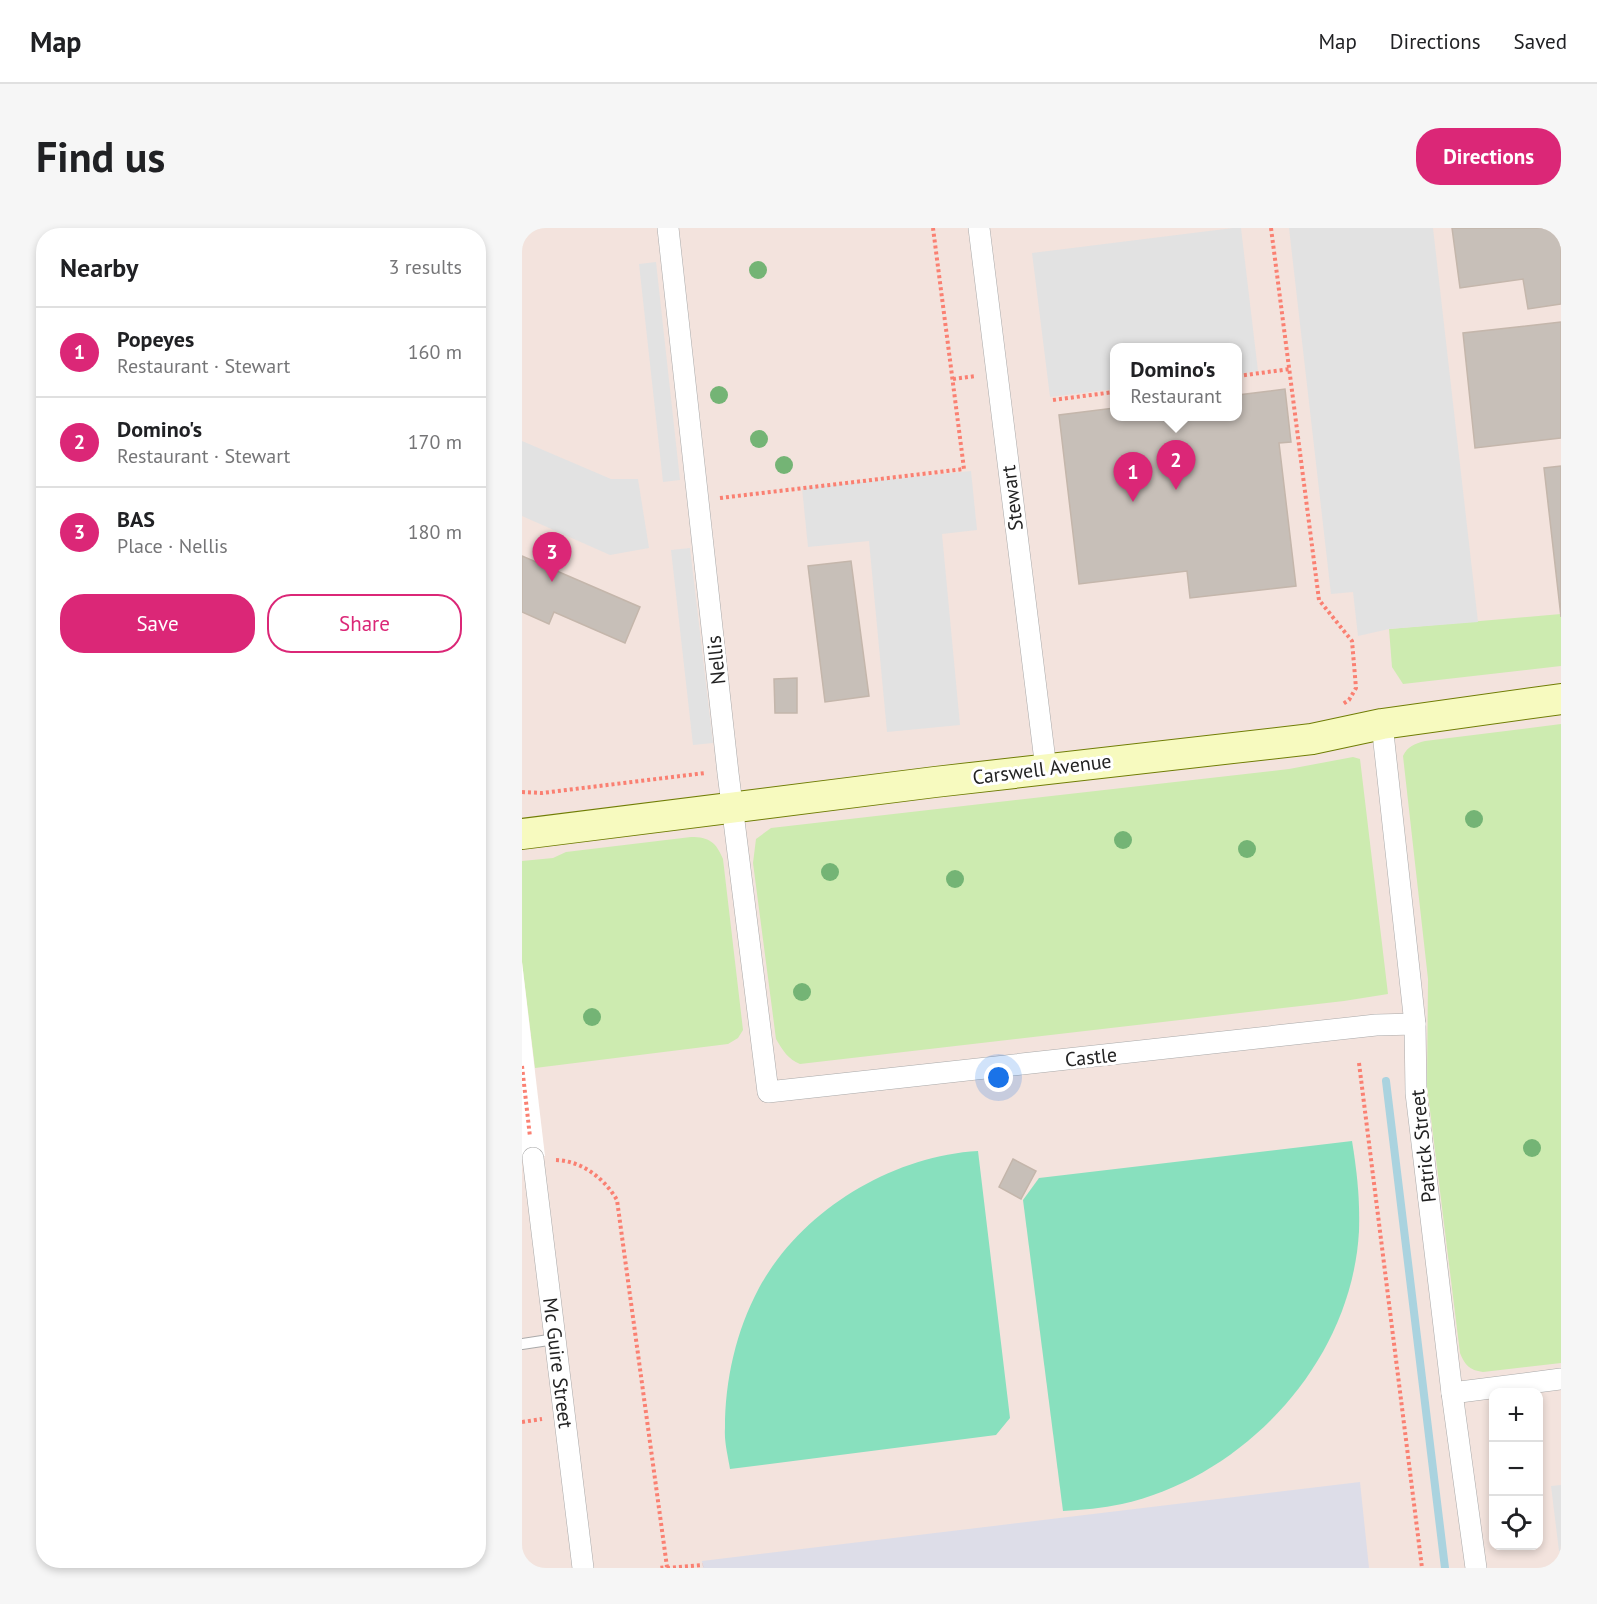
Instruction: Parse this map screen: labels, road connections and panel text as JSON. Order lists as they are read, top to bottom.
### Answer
{
  "streets": {
    "street": [
      "Stewart",
      "Nellis",
      "Carswell Avenue",
      "Castle",
      "Patrick Street",
      "Mc Guire Street"
    ]
  },
  "crossings": [
    ["Stewart", "Carswell Avenue"],
    ["Nellis", "Carswell Avenue"],
    ["Nellis", "Castle"],
    ["Carswell Avenue", "Patrick Street"],
    ["Castle", "Patrick Street"]
  ],
  "page": {
    "header": "Map",
    "nav": ["Map", "Directions", "Saved"],
    "buttons": [
      "Directions",
      ["Save", "Share"]
    ],
    "title": "Find us",
    "heading": ["Nearby", "3 results"],
    "list": [
      {
        "mark": "1",
        "name": "Popeyes",
        "note": "Restaurant · Stewart",
        "value": "160 m"
      },
      {
        "mark": "2",
        "name": "Domino's",
        "note": "Restaurant · Stewart",
        "value": "170 m"
      },
      {
        "mark": "3",
        "name": "BAS",
        "note": "Place · Nellis",
        "value": "180 m"
      }
    ],
    "popup": ["Domino's", "Restaurant"],
    "pins": ["2", "1", "3"],
    "map_buttons": ["+", "−"]
  }
}
